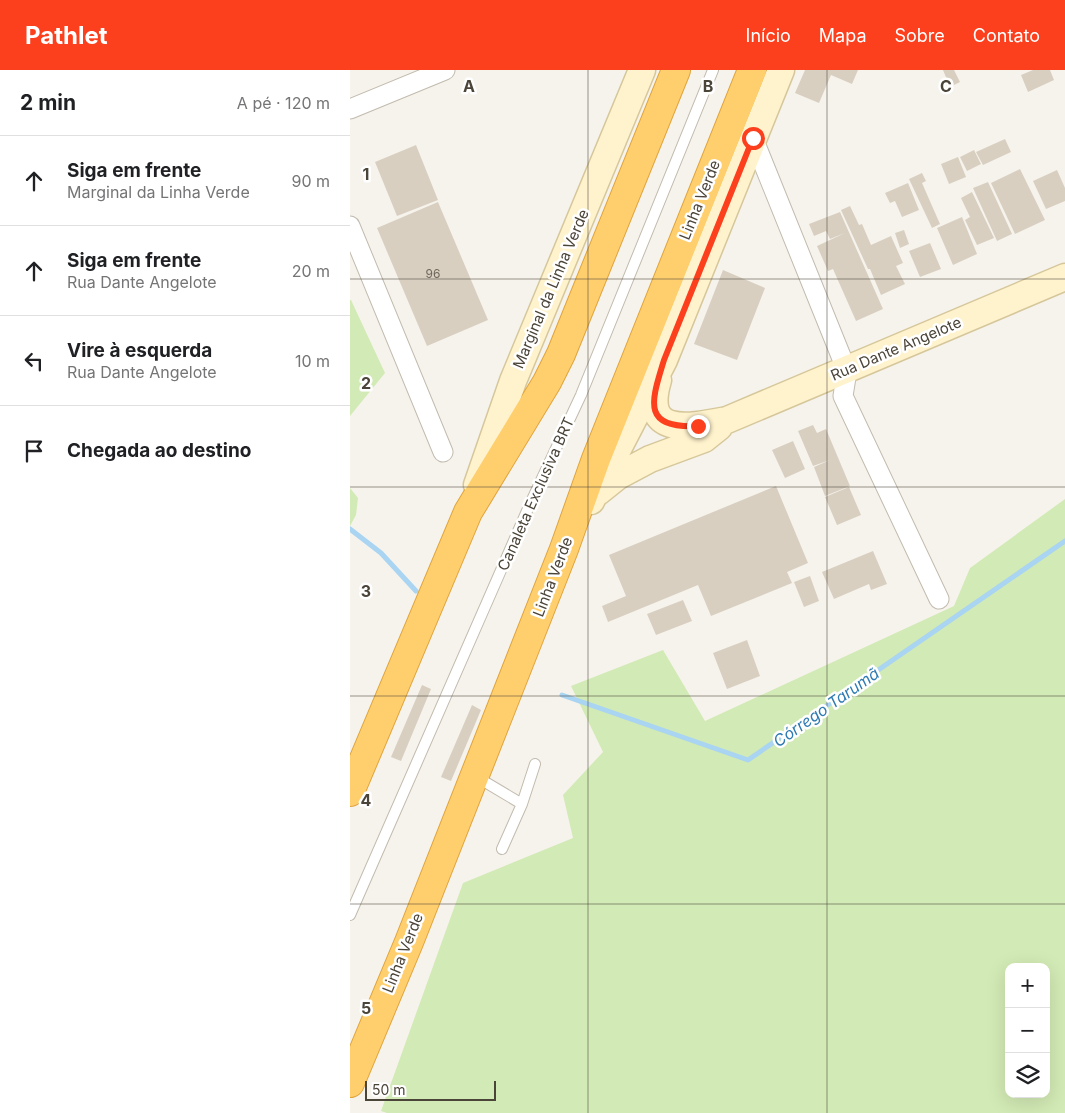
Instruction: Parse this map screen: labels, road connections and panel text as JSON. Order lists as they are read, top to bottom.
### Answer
{
  "streets": {
    "highway": ["Linha Verde"],
    "main road": ["Marginal da Linha Verde", "Rua Dante Angelote"],
    "lane": ["Canaleta Exclusiva BRT"]
  },
  "water": ["Córrego Tarumã"],
  "house_numbers": ["96"],
  "scale_bar": "50 m",
  "page": {
    "header": "Pathlet",
    "nav": [
      "Início",
      "Mapa",
      "Sobre",
      "Contato"
    ],
    "heading": ["2 min", "A pé · 120 m"],
    "list": [
      ["Siga em frente", "Marginal da Linha Verde", "90 m"],
      ["Siga em frente", "Rua Dante Angelote", "20 m"],
      ["Vire à esquerda", "Rua Dante Angelote", "10 m"],
      "Chegada ao destino"
    ],
    "map_buttons": ["+", "−"],
    "scale": "50 m"
  },
  "grid": {
    "columns": ["A", "B", "C"],
    "rows": [
      "1",
      "2",
      "3",
      "4",
      "5"
    ]
  }
}
